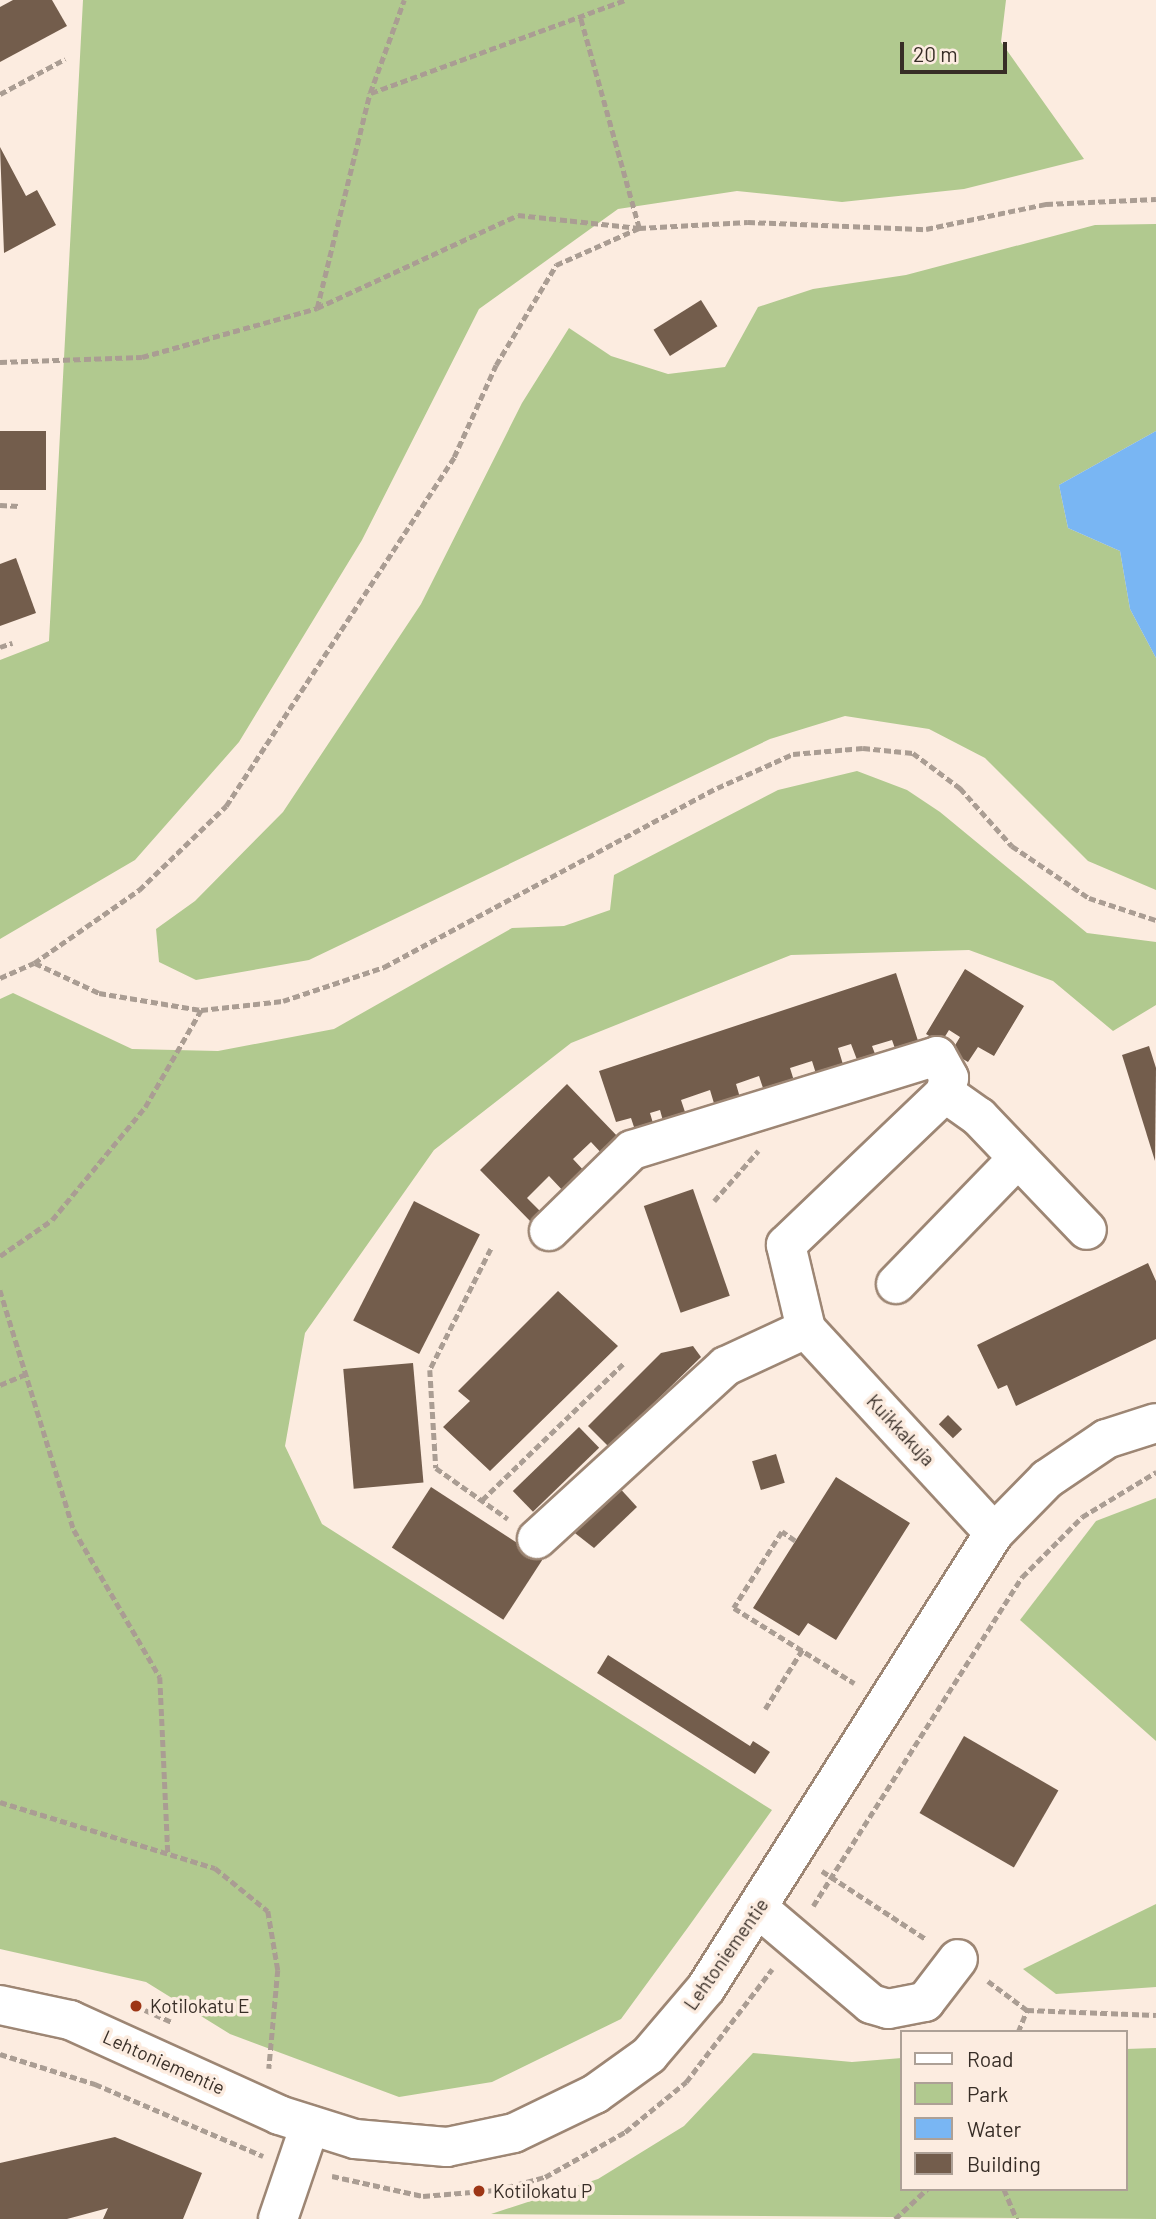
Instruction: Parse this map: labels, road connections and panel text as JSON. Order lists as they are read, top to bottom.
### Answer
{
  "streets": {
    "street": ["Kuikkakuja", "Lehtoniementie"]
  },
  "crossings": [
    ["Kuikkakuja", "Lehtoniementie"]
  ],
  "places": ["Kotilokatu E", "Kotilokatu P"],
  "legend": [
    "Road",
    "Park",
    "Water",
    "Building"
  ],
  "scale_bar": "20 m"
}
